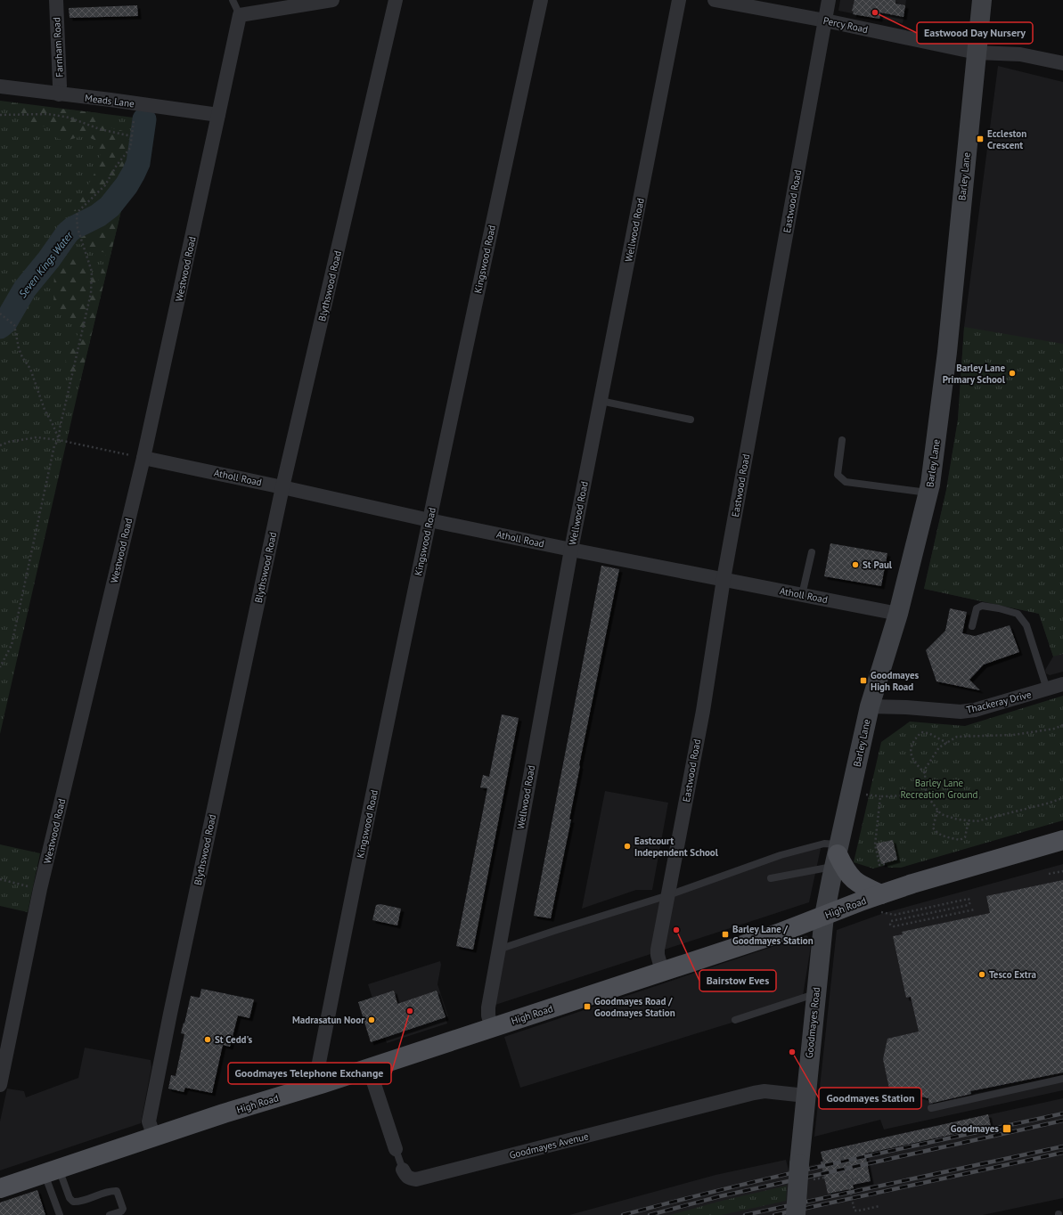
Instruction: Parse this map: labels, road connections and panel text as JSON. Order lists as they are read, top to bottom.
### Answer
{
  "streets": {
    "main road": ["Barley Lane", "High Road", "Goodmayes Road"],
    "street": [
      "Percy Road",
      "Farnham Road",
      "Meads Lane",
      "Eastwood Road",
      "Wellwood Road",
      "Kingswood Road",
      "Westwood Road",
      "Blythswood Road",
      "Atholl Road",
      "Thackeray Drive",
      "Goodmayes Avenue"
    ]
  },
  "crossings": [
    ["Percy Road", "Barley Lane"],
    ["Percy Road", "Eastwood Road"],
    ["Farnham Road", "Meads Lane"],
    ["Meads Lane", "Westwood Road"],
    ["Barley Lane", "Atholl Road"],
    ["Barley Lane", "Thackeray Drive"],
    ["Barley Lane", "High Road"],
    ["Barley Lane", "Goodmayes Road"],
    ["Eastwood Road", "Atholl Road"],
    ["Eastwood Road", "High Road"],
    ["Wellwood Road", "Atholl Road"],
    ["Wellwood Road", "High Road"],
    ["Kingswood Road", "Atholl Road"],
    ["Kingswood Road", "High Road"],
    ["Westwood Road", "Atholl Road"],
    ["Blythswood Road", "Atholl Road"],
    ["Blythswood Road", "High Road"],
    ["High Road", "Goodmayes Road"],
    ["High Road", "Goodmayes Avenue"],
    ["Goodmayes Road", "Goodmayes Avenue"]
  ],
  "water": ["Seven Kings Water"],
  "parks": ["Barley Lane Recreation Ground"],
  "places": {
    "other": [
      "Eastwood Day Nursery",
      "Barley Lane Primary School",
      "St Paul",
      "Eastcourt Independent School",
      "Bairstow Eves",
      "Tesco Extra",
      "Goodmayes Telephone Exchange",
      "Madrasatun Noor",
      "St Cedd's",
      "Goodmayes Station"
    ],
    "transit": [
      "Eccleston Crescent",
      "Goodmayes High Road",
      "Barley Lane / Goodmayes Station",
      "Goodmayes Road / Goodmayes Station",
      "Goodmayes"
    ]
  }
}
